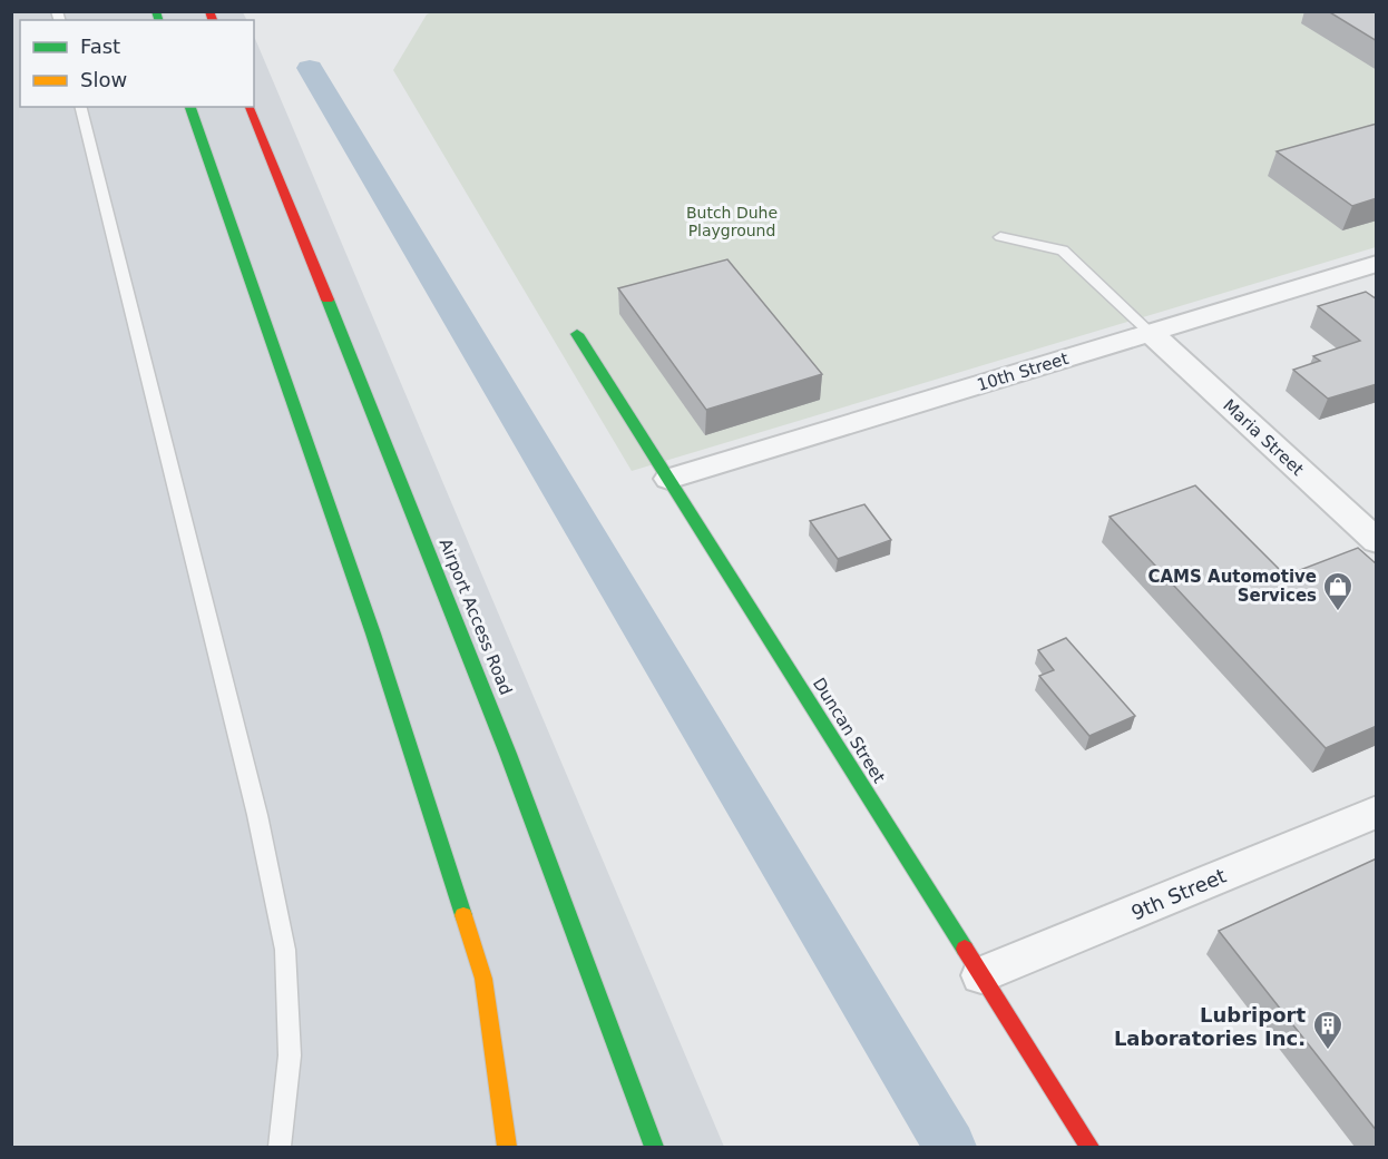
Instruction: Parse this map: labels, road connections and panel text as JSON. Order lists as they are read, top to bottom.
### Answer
{
  "streets": {
    "main road": ["Airport Access Road", "Duncan Street"],
    "street": ["10th Street", "Maria Street", "9th Street"]
  },
  "crossings": [
    ["10th Street", "Maria Street"],
    ["10th Street", "Duncan Street"],
    ["Duncan Street", "9th Street"]
  ],
  "parks": ["Butch Duhe Playground"],
  "places": {
    "shop": ["CAMS Automotive Services"],
    "building": ["Lubriport Laboratories Inc."]
  },
  "legend": ["Fast", "Slow"]
}
